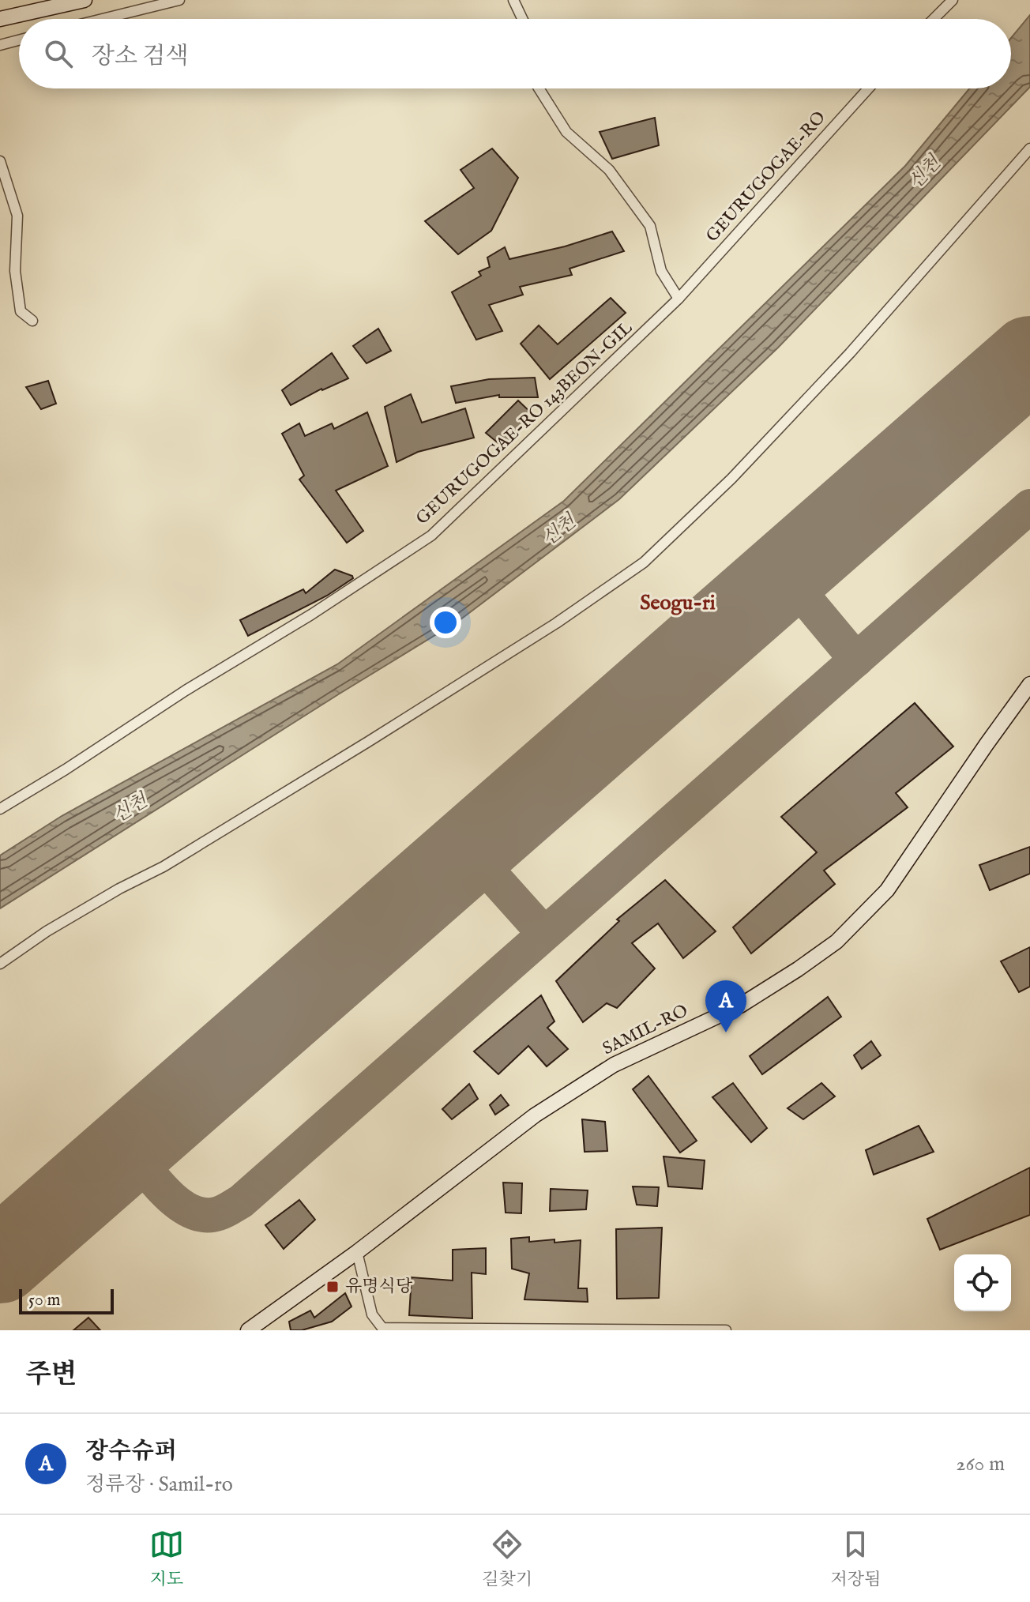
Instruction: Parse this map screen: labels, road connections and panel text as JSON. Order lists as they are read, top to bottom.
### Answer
{
  "streets": {
    "main road": ["SAMIL-RO"],
    "street": ["GEURUGOGAE-RO", "GEURUGOGAE-RO 143BEON-GIL"]
  },
  "crossings": [
    ["GEURUGOGAE-RO", "GEURUGOGAE-RO 143BEON-GIL"]
  ],
  "districts": ["Seogu-ri"],
  "water": ["신천"],
  "places": {
    "transit": ["유명식당"]
  },
  "scale_bar": "50 m",
  "page": {
    "search": "장소 검색",
    "pins": "A",
    "scale": "50 m",
    "heading": "주변",
    "list": [
      {
        "mark": "A",
        "name": "장수슈퍼",
        "note": "정류장 · Samil-ro",
        "value": "260 m"
      }
    ],
    "nav": ["지도", "길찾기", "저장됨"]
  }
}
